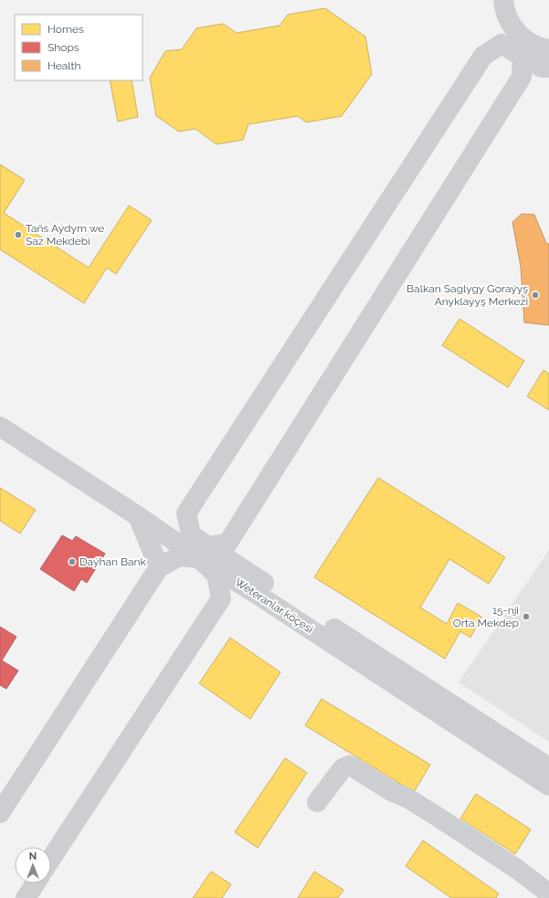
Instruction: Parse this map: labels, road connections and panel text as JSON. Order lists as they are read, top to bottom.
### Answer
{
  "streets": {
    "street": ["Weteranlar köçesi"]
  },
  "places": [
    "Tañs Aýdym we Saz Mekdebi",
    "Balkan Saglygy Goraýyş Anyklaýyş Merkezi",
    "Daýhan Bank",
    "15-nji Orta Mekdep"
  ],
  "legend": ["Homes", "Shops", "Health"],
  "north": "top"
}
